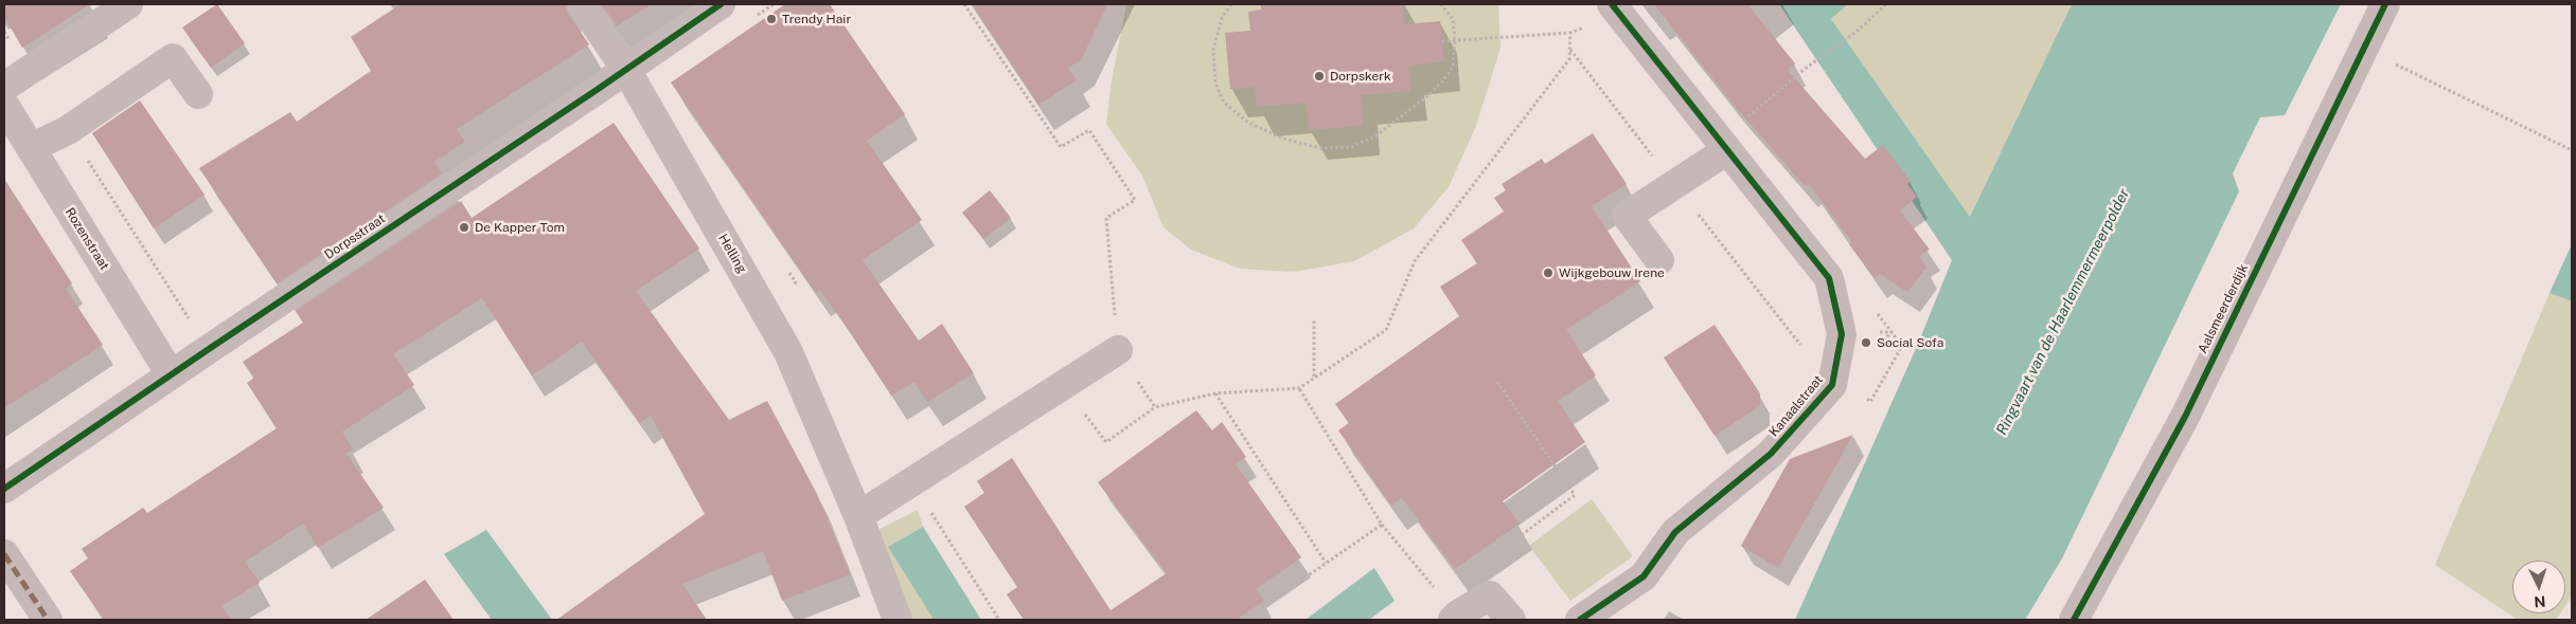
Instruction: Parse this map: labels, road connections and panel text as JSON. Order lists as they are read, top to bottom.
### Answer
{
  "streets": {
    "street": [
      "Dorpsstraat",
      "Rozenstraat",
      "Helling",
      "Aalsmeerderdijk",
      "Kanaalstraat"
    ]
  },
  "crossings": [
    ["Dorpsstraat", "Rozenstraat"],
    ["Dorpsstraat", "Helling"]
  ],
  "water": ["Ringvaart van de Haarlemmermeerpolder"],
  "places": [
    "Trendy Hair",
    "Dorpskerk",
    "De Kapper Tom",
    "Wijkgebouw Irene",
    "Social Sofa"
  ],
  "north": "bottom"
}
